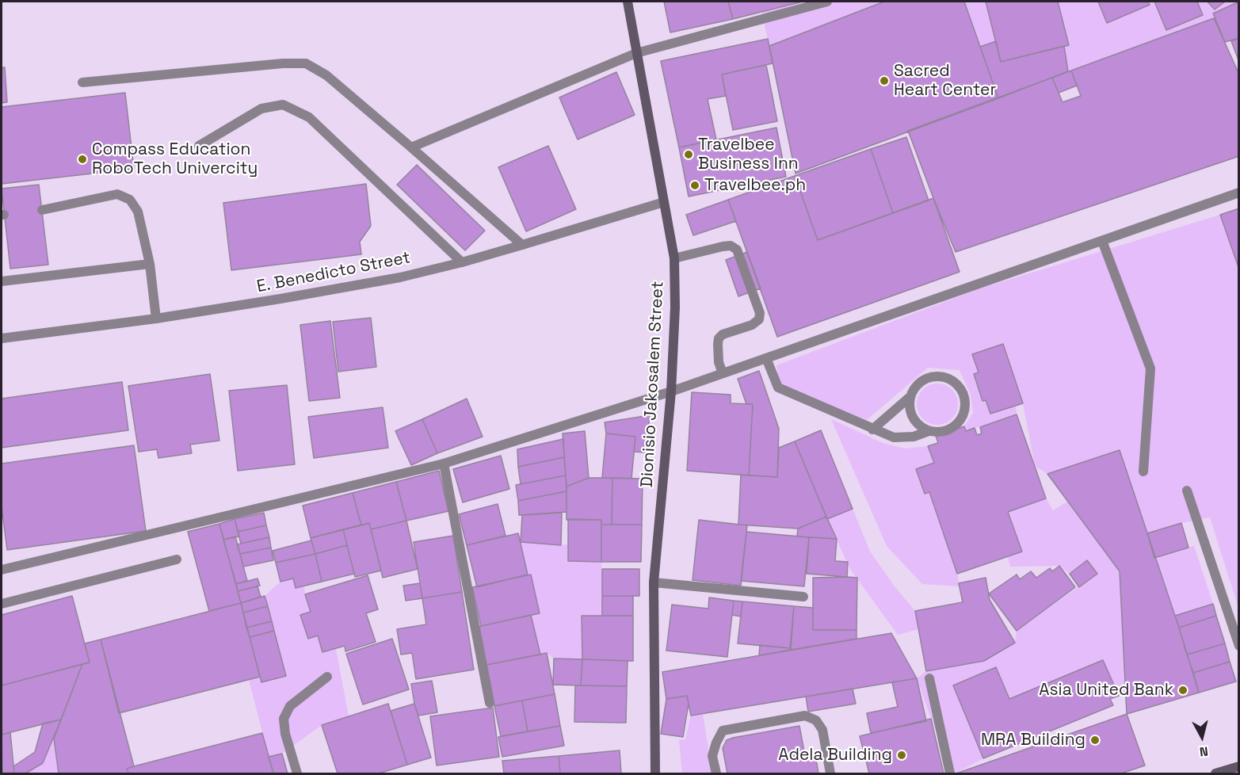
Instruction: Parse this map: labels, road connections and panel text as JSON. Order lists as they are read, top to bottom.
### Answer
{
  "streets": {
    "street": ["E. Benedicto Street", "Dionisio Jakosalem Street"]
  },
  "crossings": [
    ["E. Benedicto Street", "Dionisio Jakosalem Street"]
  ],
  "places": [
    "Sacred Heart Center",
    "Travelbee Business Inn",
    "Compass Education RoboTech Univercity",
    "Travelbee.ph",
    "Asia United Bank",
    "MRA Building",
    "Adela Building"
  ],
  "north": "bottom"
}
